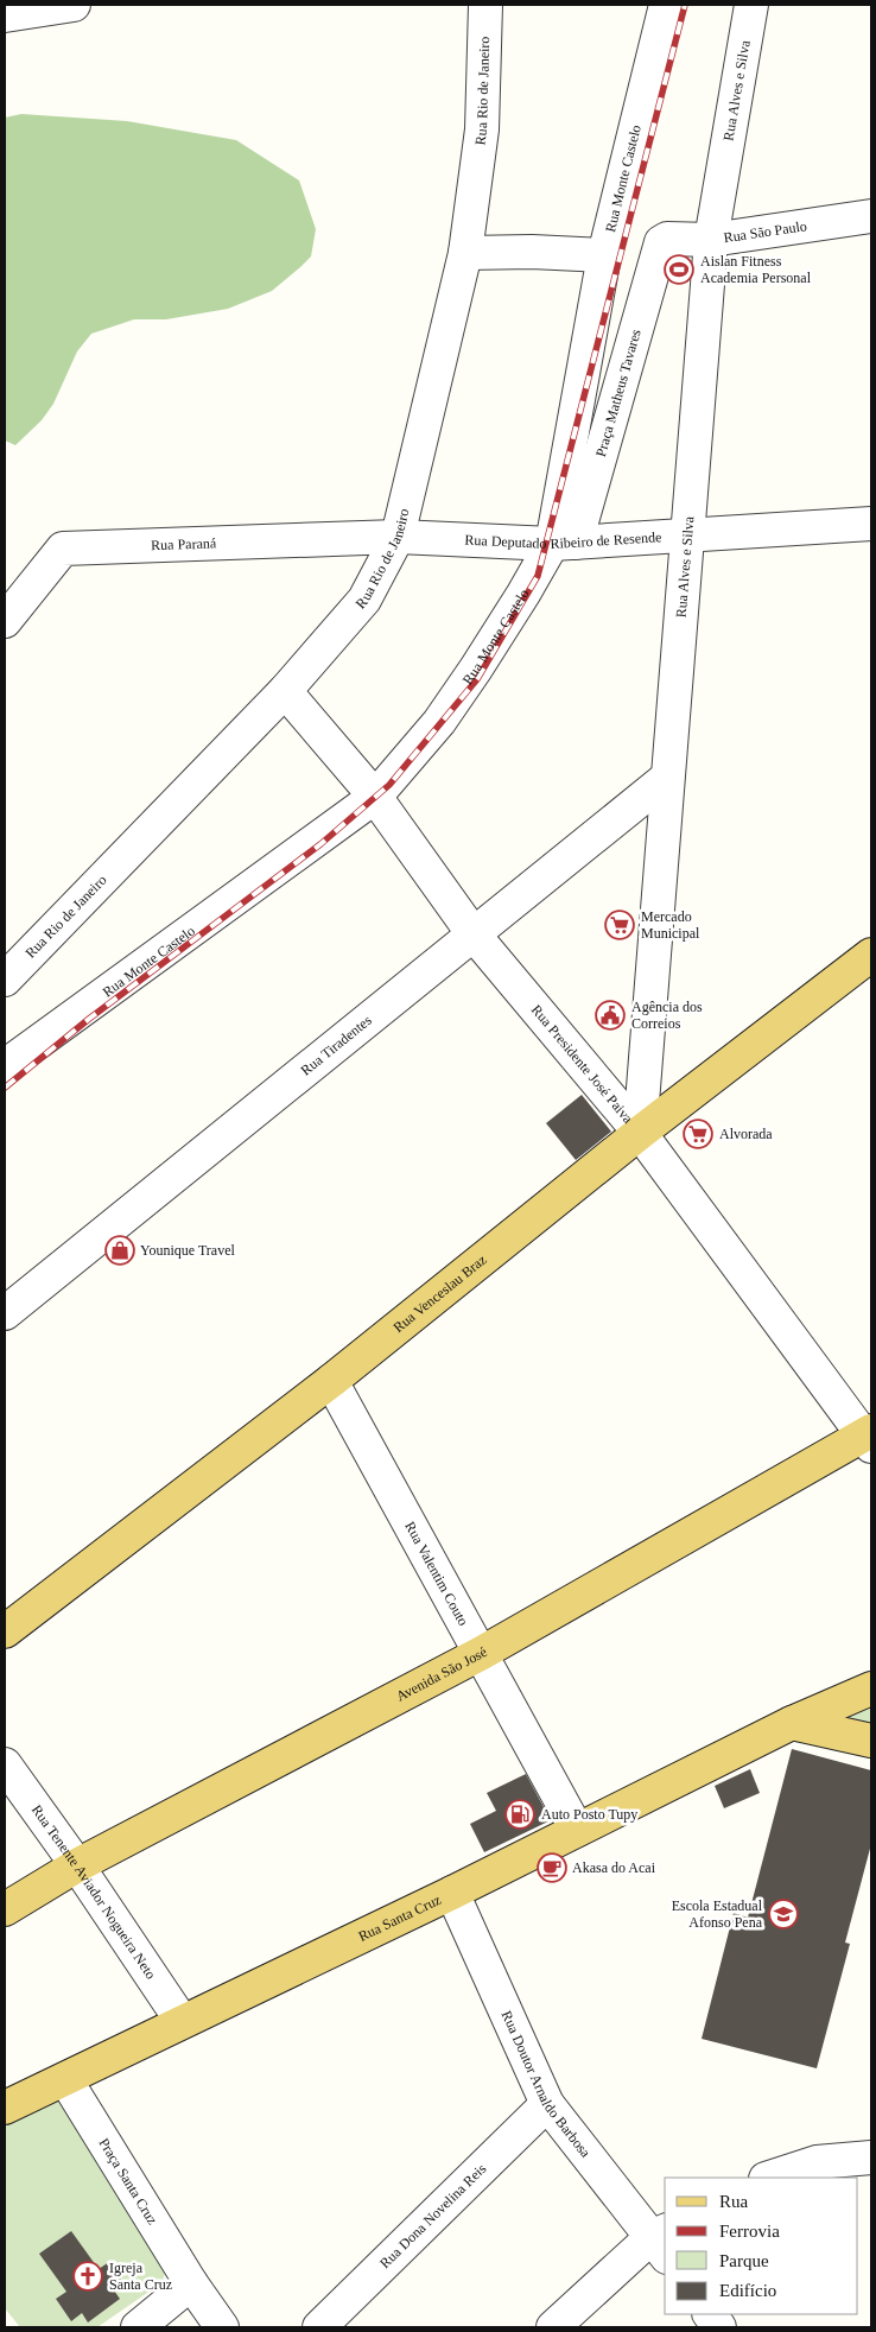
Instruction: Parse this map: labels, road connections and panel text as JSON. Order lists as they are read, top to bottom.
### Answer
{
  "streets": {
    "main road": ["Rua Venceslau Braz", "Avenida São José", "Rua Santa Cruz"],
    "street": [
      "Rua Alves e Silva",
      "Rua Rio de Janeiro",
      "Rua Monte Castelo",
      "Rua São Paulo",
      "Praça Matheus Tavares",
      "Rua Deputado Ribeiro de Resende",
      "Rua Paraná",
      "Rua Tiradentes",
      "Rua Presidente José Paiva",
      "Rua Valentim Couto",
      "Rua Tenente Aviador Nogueira Neto",
      "Rua Doutor Arnaldo Barbosa",
      "Praça Santa Cruz",
      "Rua Dona Novelina Reis"
    ]
  },
  "crossings": [
    ["Rua Alves e Silva", "Rua São Paulo"],
    ["Rua Alves e Silva", "Rua Deputado Ribeiro de Resende"],
    ["Rua Alves e Silva", "Rua Tiradentes"],
    ["Rua Alves e Silva", "Rua Presidente José Paiva"],
    ["Rua Alves e Silva", "Rua Venceslau Braz"],
    ["Rua Rio de Janeiro", "Rua Deputado Ribeiro de Resende"],
    ["Rua Rio de Janeiro", "Rua Paraná"],
    ["Rua Rio de Janeiro", "Rua Presidente José Paiva"],
    ["Rua Monte Castelo", "Praça Matheus Tavares"],
    ["Rua Monte Castelo", "Rua Deputado Ribeiro de Resende"],
    ["Rua Monte Castelo", "Rua Presidente José Paiva"],
    ["Rua São Paulo", "Praça Matheus Tavares"],
    ["Praça Matheus Tavares", "Rua Deputado Ribeiro de Resende"],
    ["Rua Deputado Ribeiro de Resende", "Rua Paraná"],
    ["Rua Tiradentes", "Rua Presidente José Paiva"],
    ["Rua Presidente José Paiva", "Rua Venceslau Braz"],
    ["Rua Presidente José Paiva", "Avenida São José"],
    ["Rua Venceslau Braz", "Rua Valentim Couto"],
    ["Rua Valentim Couto", "Avenida São José"],
    ["Rua Valentim Couto", "Rua Santa Cruz"],
    ["Avenida São José", "Rua Tenente Aviador Nogueira Neto"],
    ["Rua Tenente Aviador Nogueira Neto", "Rua Santa Cruz"],
    ["Rua Santa Cruz", "Rua Doutor Arnaldo Barbosa"],
    ["Rua Santa Cruz", "Praça Santa Cruz"],
    ["Rua Doutor Arnaldo Barbosa", "Rua Dona Novelina Reis"]
  ],
  "places": {
    "sports": ["Aislan Fitness Academia Personal"],
    "supermarket": ["Mercado Municipal", "Alvorada"],
    "public building": ["Agência dos Correios"],
    "shop": ["Younique Travel"],
    "fuel station": ["Auto Posto Tupy"],
    "cafe": ["Akasa do Acai"],
    "school or university": ["Escola Estadual Afonso Pena"],
    "church": ["Igreja Santa Cruz"]
  },
  "legend": [
    "Rua",
    "Ferrovia",
    "Parque",
    "Edifício"
  ]
}
